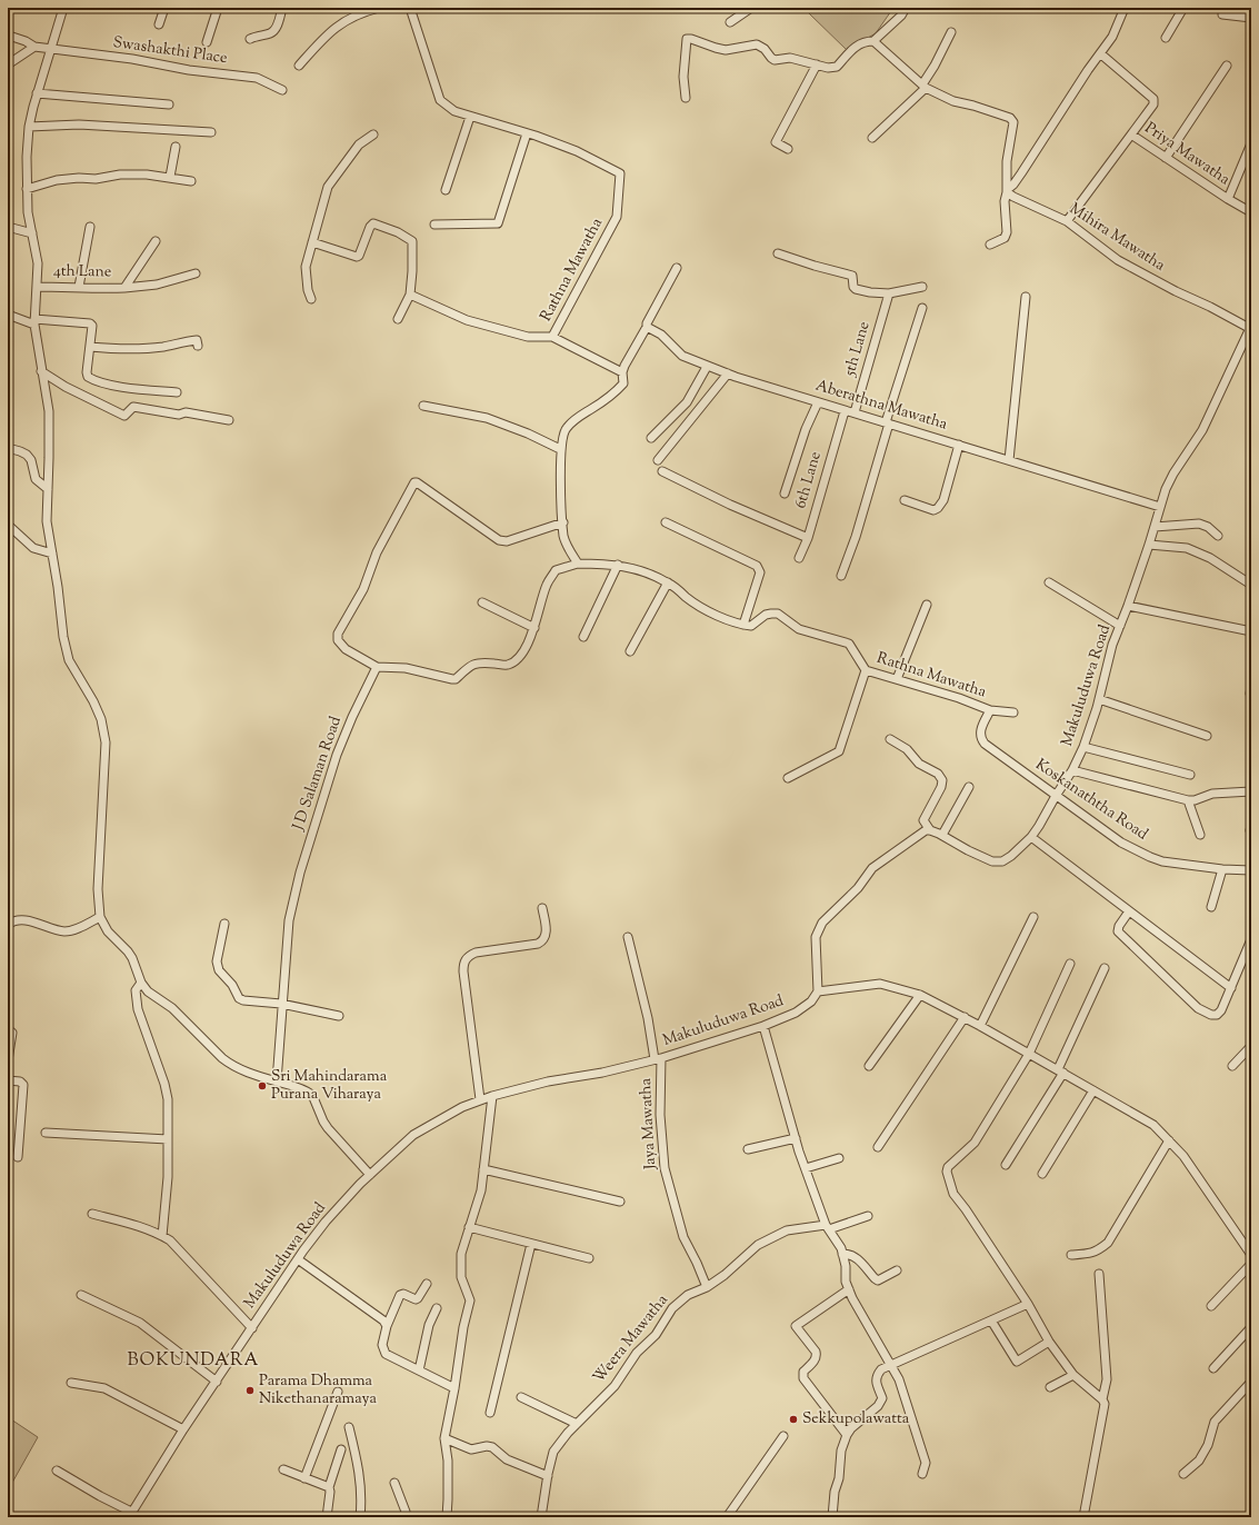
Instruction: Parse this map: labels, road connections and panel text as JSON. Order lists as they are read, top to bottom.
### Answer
{
  "streets": {
    "street": [
      "Swashakthi Place",
      "Priya Mawatha",
      "Mihira Mawatha",
      "Rathna Mawatha",
      "4th Lane",
      "5th Lane",
      "Aberathna Mawatha",
      "6th Lane",
      "Makuluduwa Road",
      "J D Salaman Road",
      "Koskanaththa Road",
      "Jaya Mawatha",
      "Weera Mawatha"
    ]
  },
  "crossings": [
    ["Priya Mawatha", "Mihira Mawatha"],
    ["Mihira Mawatha", "Makuluduwa Road"],
    ["Rathna Mawatha", "Koskanaththa Road"],
    ["5th Lane", "Aberathna Mawatha"],
    ["Aberathna Mawatha", "6th Lane"],
    ["Aberathna Mawatha", "Makuluduwa Road"],
    ["Makuluduwa Road", "Koskanaththa Road"],
    ["Makuluduwa Road", "Jaya Mawatha"],
    ["Jaya Mawatha", "Weera Mawatha"]
  ],
  "districts": ["BOKUNDARA"],
  "places": ["Sri Mahindarama Purana Viharaya", "Parama Dhamma Nikethanaramaya", "Sekkupolawatta"]
}
